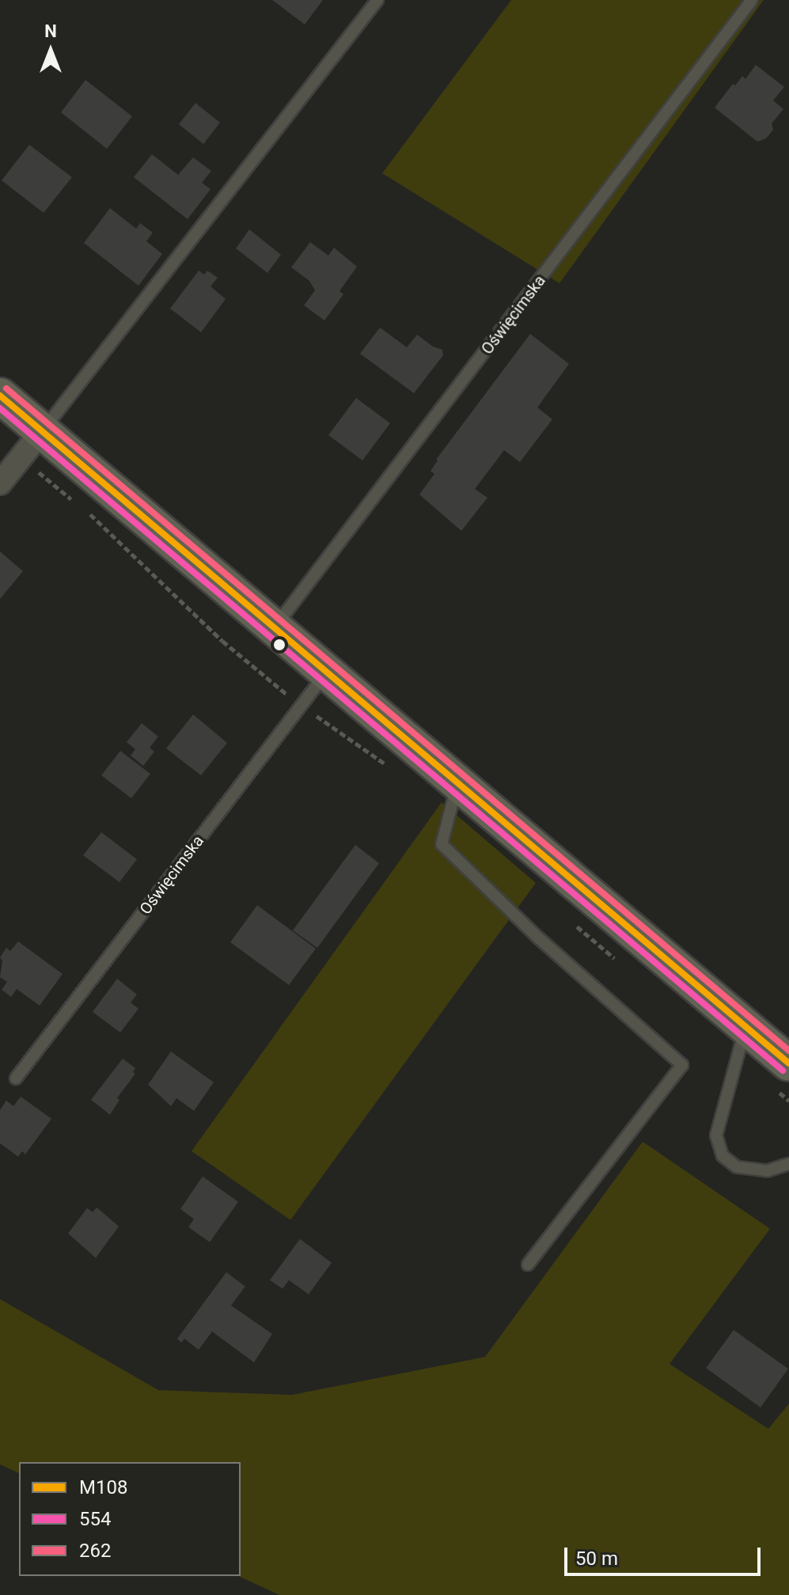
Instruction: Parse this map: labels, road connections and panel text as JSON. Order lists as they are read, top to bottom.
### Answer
{
  "streets": {
    "lane": ["Oświęcimska"]
  },
  "lines": ["transit line 262", "transit line M108", "transit line 554"],
  "legend": ["M108", "554", "262"],
  "scale_bar": "50 m",
  "north": "top"
}
